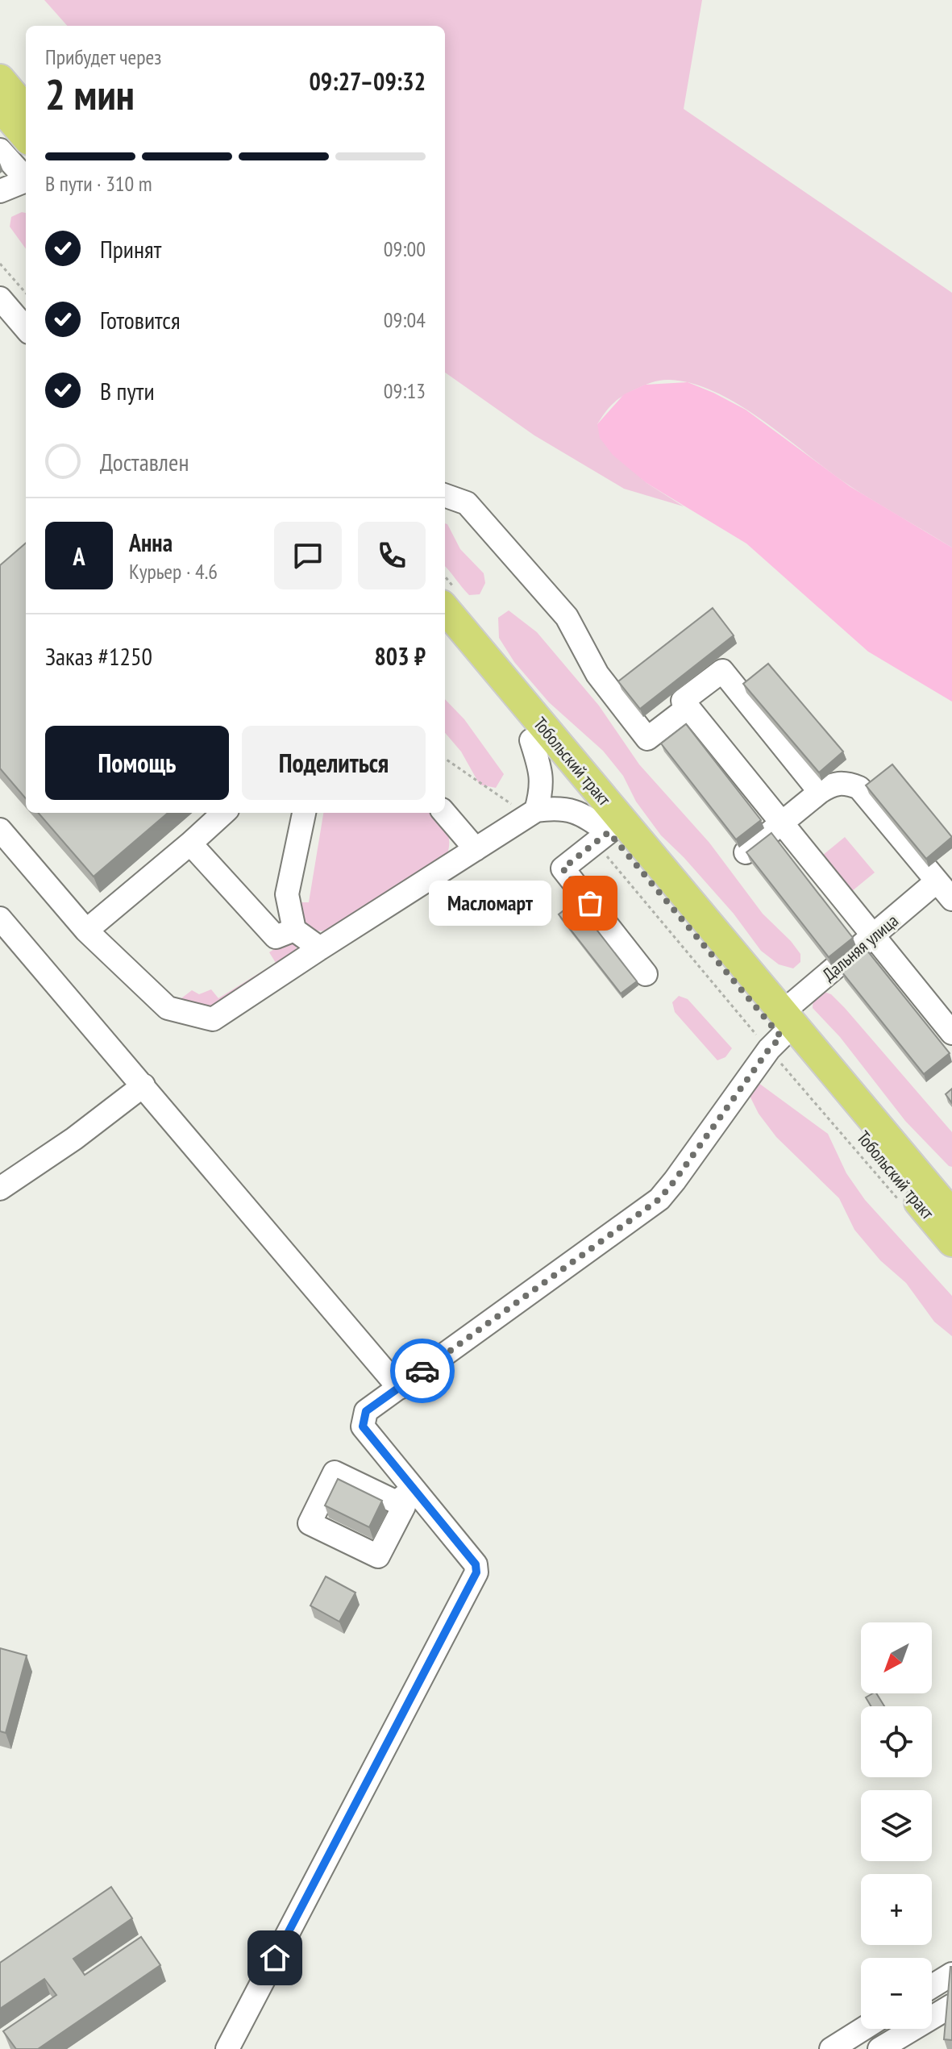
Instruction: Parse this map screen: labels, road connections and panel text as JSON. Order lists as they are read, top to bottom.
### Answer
{
  "streets": {
    "main road": ["Тобольский тракт"],
    "street": ["Дальняя улица"]
  },
  "crossings": [
    ["Тобольский тракт", "Дальняя улица"]
  ],
  "places": ["Масломарт"],
  "north": "bottom left",
  "page": {
    "heading": ["2 мин", "Прибудет через", "09:27–09:32"],
    "panel": [
      "Анна",
      "Курьер · 4.6",
      "Заказ #1250",
      "803 ₽"
    ],
    "bar": "В пути · 310 m",
    "list": [
      ["Принят", "09:00"],
      ["Готовится", "09:04"],
      ["В пути", "09:13"],
      "Доставлен"
    ],
    "round": "А",
    "buttons": ["Помощь", "Поделиться"],
    "bubble": "Масломарт",
    "map_buttons": ["+", "−"]
  }
}
